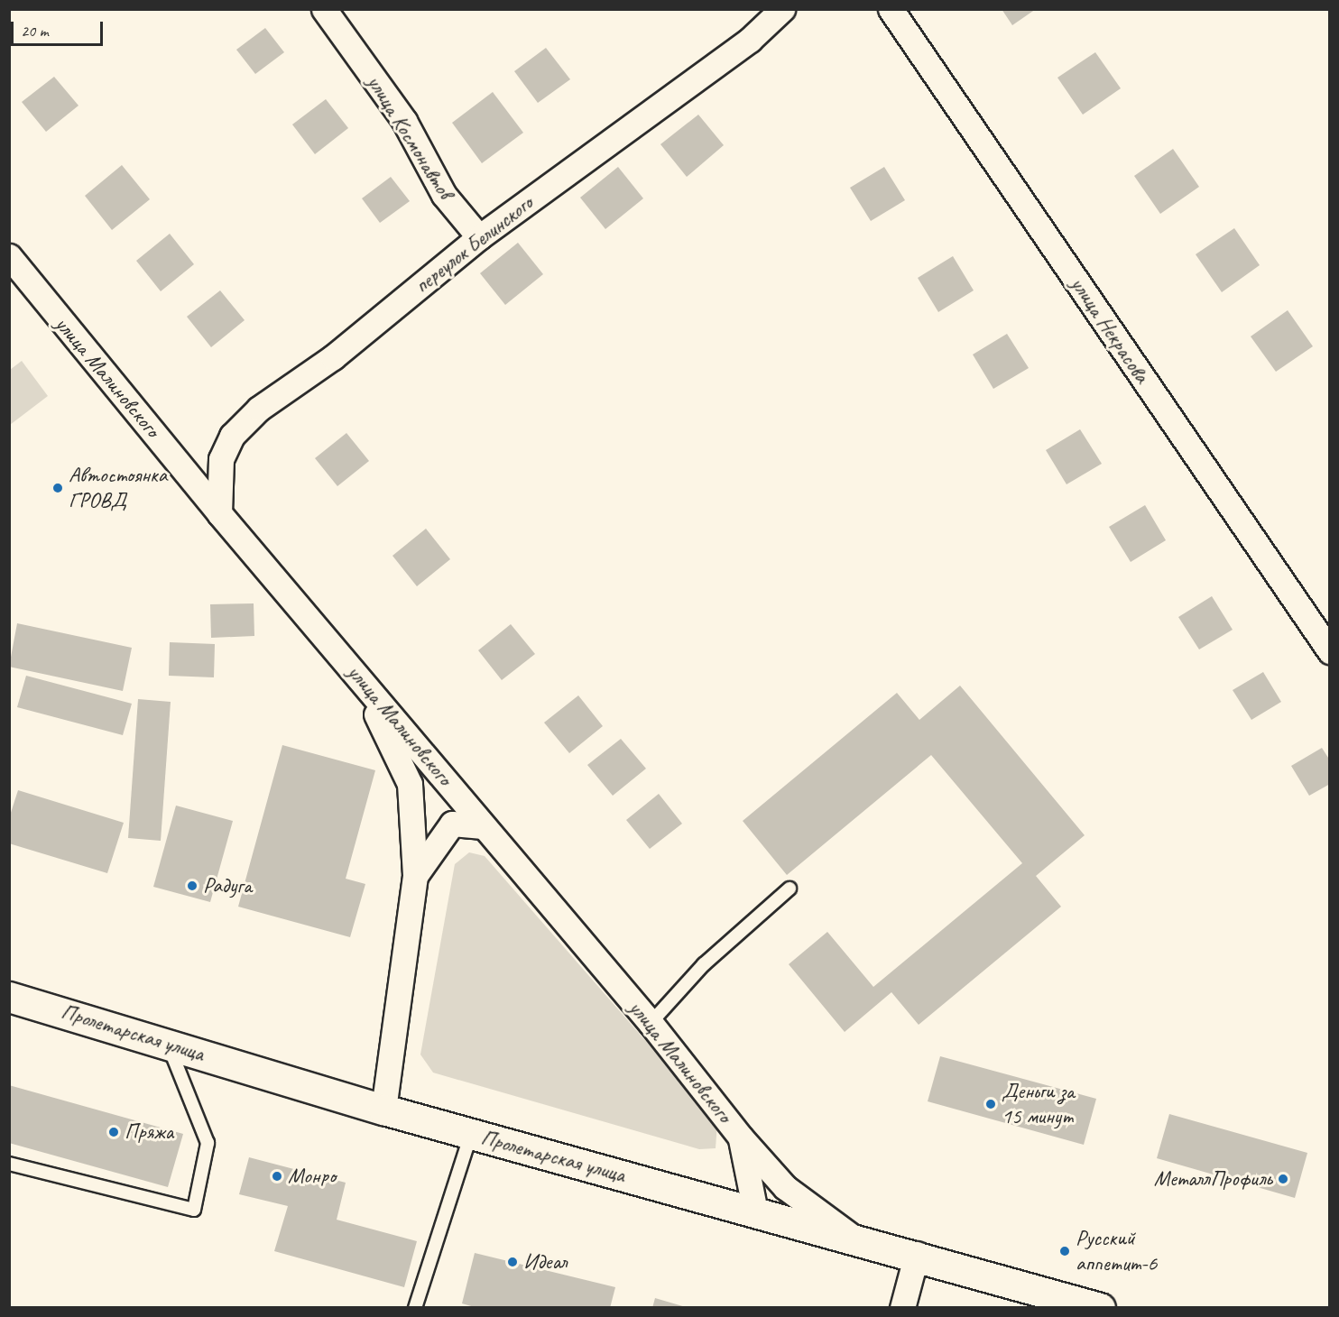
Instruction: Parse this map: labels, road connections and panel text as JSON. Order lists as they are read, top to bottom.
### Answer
{
  "streets": {
    "main road": ["Пролетарская улица"],
    "street": [
      "улица Космонавтов",
      "переулок Белинского",
      "улица Некрасова",
      "улица Малиновского"
    ]
  },
  "crossings": [
    ["улица Космонавтов", "переулок Белинского"],
    ["переулок Белинского", "улица Малиновского"],
    ["улица Малиновского", "Пролетарская улица"]
  ],
  "places": [
    "Автостоянка ГРОВД",
    "Радуга",
    "Деньги за 15 минут",
    "Пряжа",
    "Монро",
    "МеталлПрофиль",
    "Русский аппетит-6",
    "Идеал"
  ],
  "scale_bar": "20 m"
}
